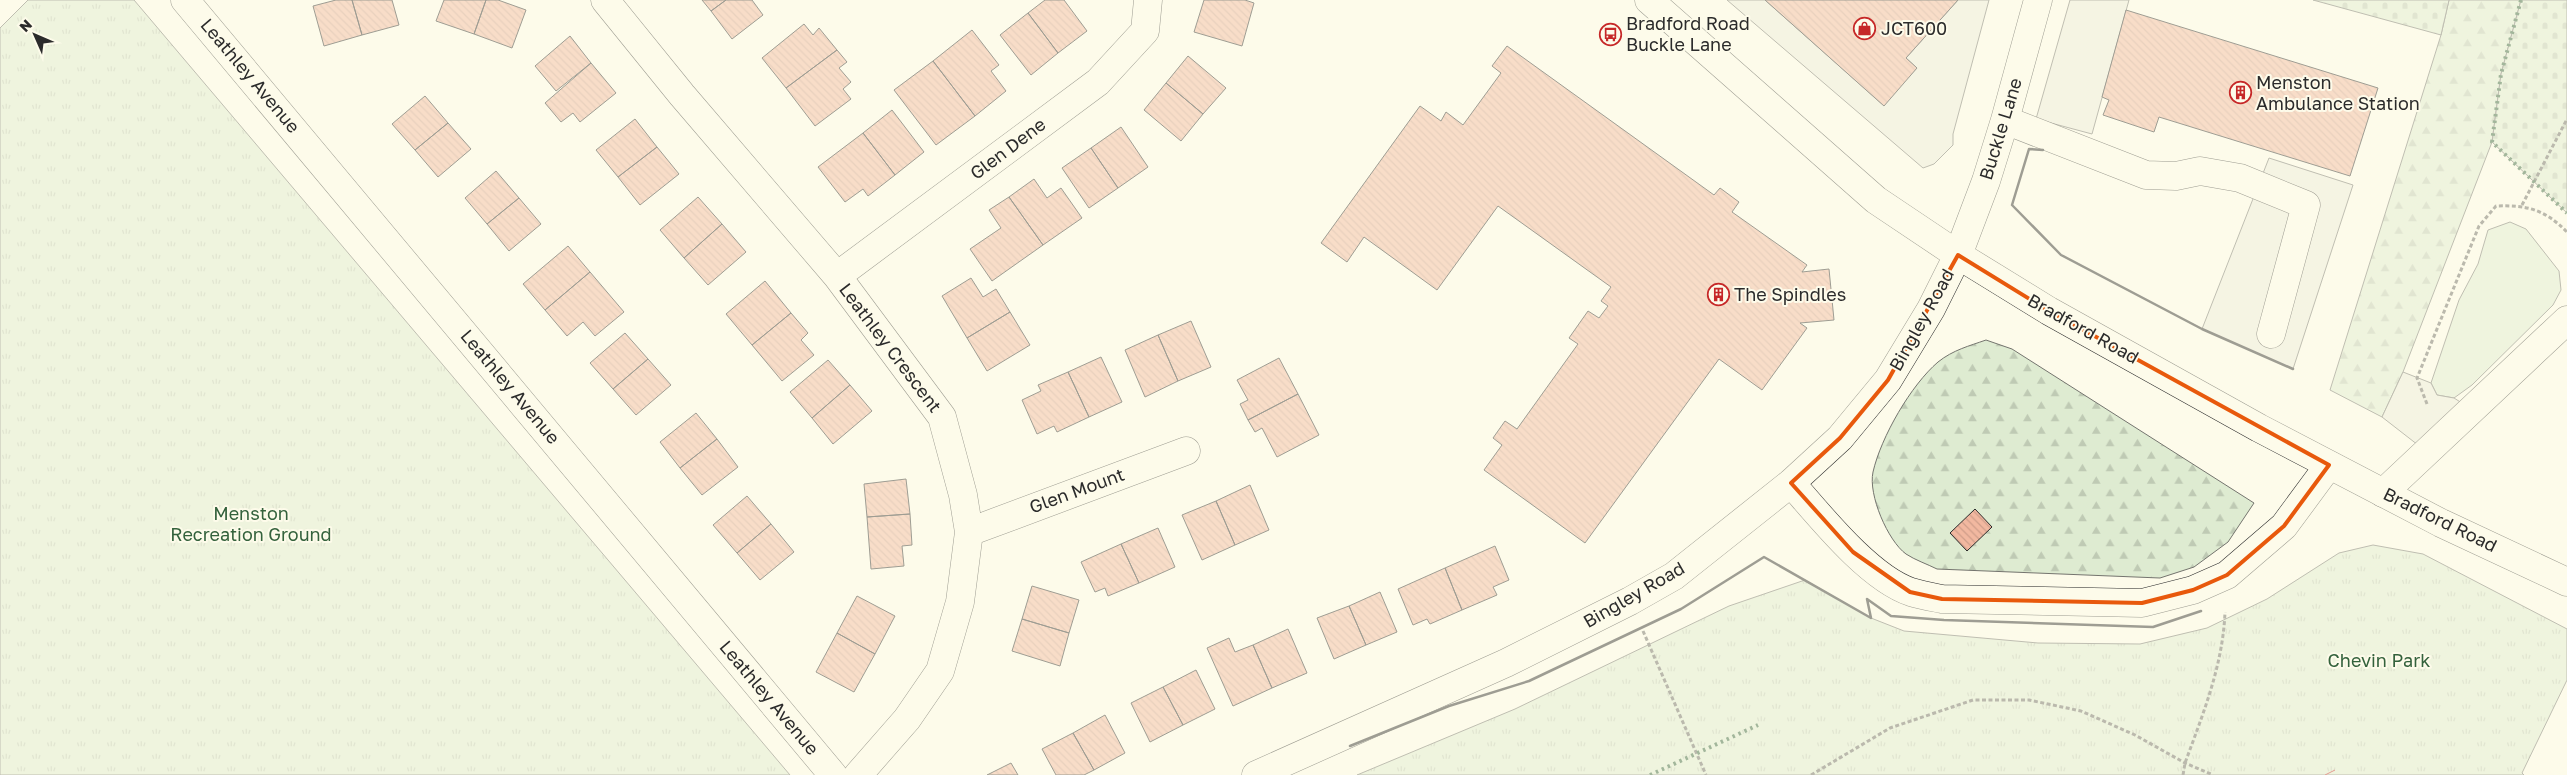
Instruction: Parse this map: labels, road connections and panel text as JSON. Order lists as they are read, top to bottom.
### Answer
{
  "streets": {
    "street": [
      "Leathley Avenue",
      "Buckle Lane",
      "Glen Dene",
      "Bingley Road",
      "Bradford Road",
      "Leathley Crescent",
      "Glen Mount"
    ]
  },
  "crossings": [
    ["Buckle Lane", "Bingley Road"],
    ["Buckle Lane", "Bradford Road"],
    ["Glen Dene", "Leathley Crescent"],
    ["Bingley Road", "Bradford Road"],
    ["Leathley Crescent", "Glen Mount"]
  ],
  "parks": ["Menston Recreation Ground", "Chevin Park"],
  "places": {
    "shop": ["JCT600"],
    "bus stop": ["Bradford Road Buckle Lane"],
    "building": ["Menston Ambulance Station", "The Spindles"]
  },
  "north": "top left"
}
